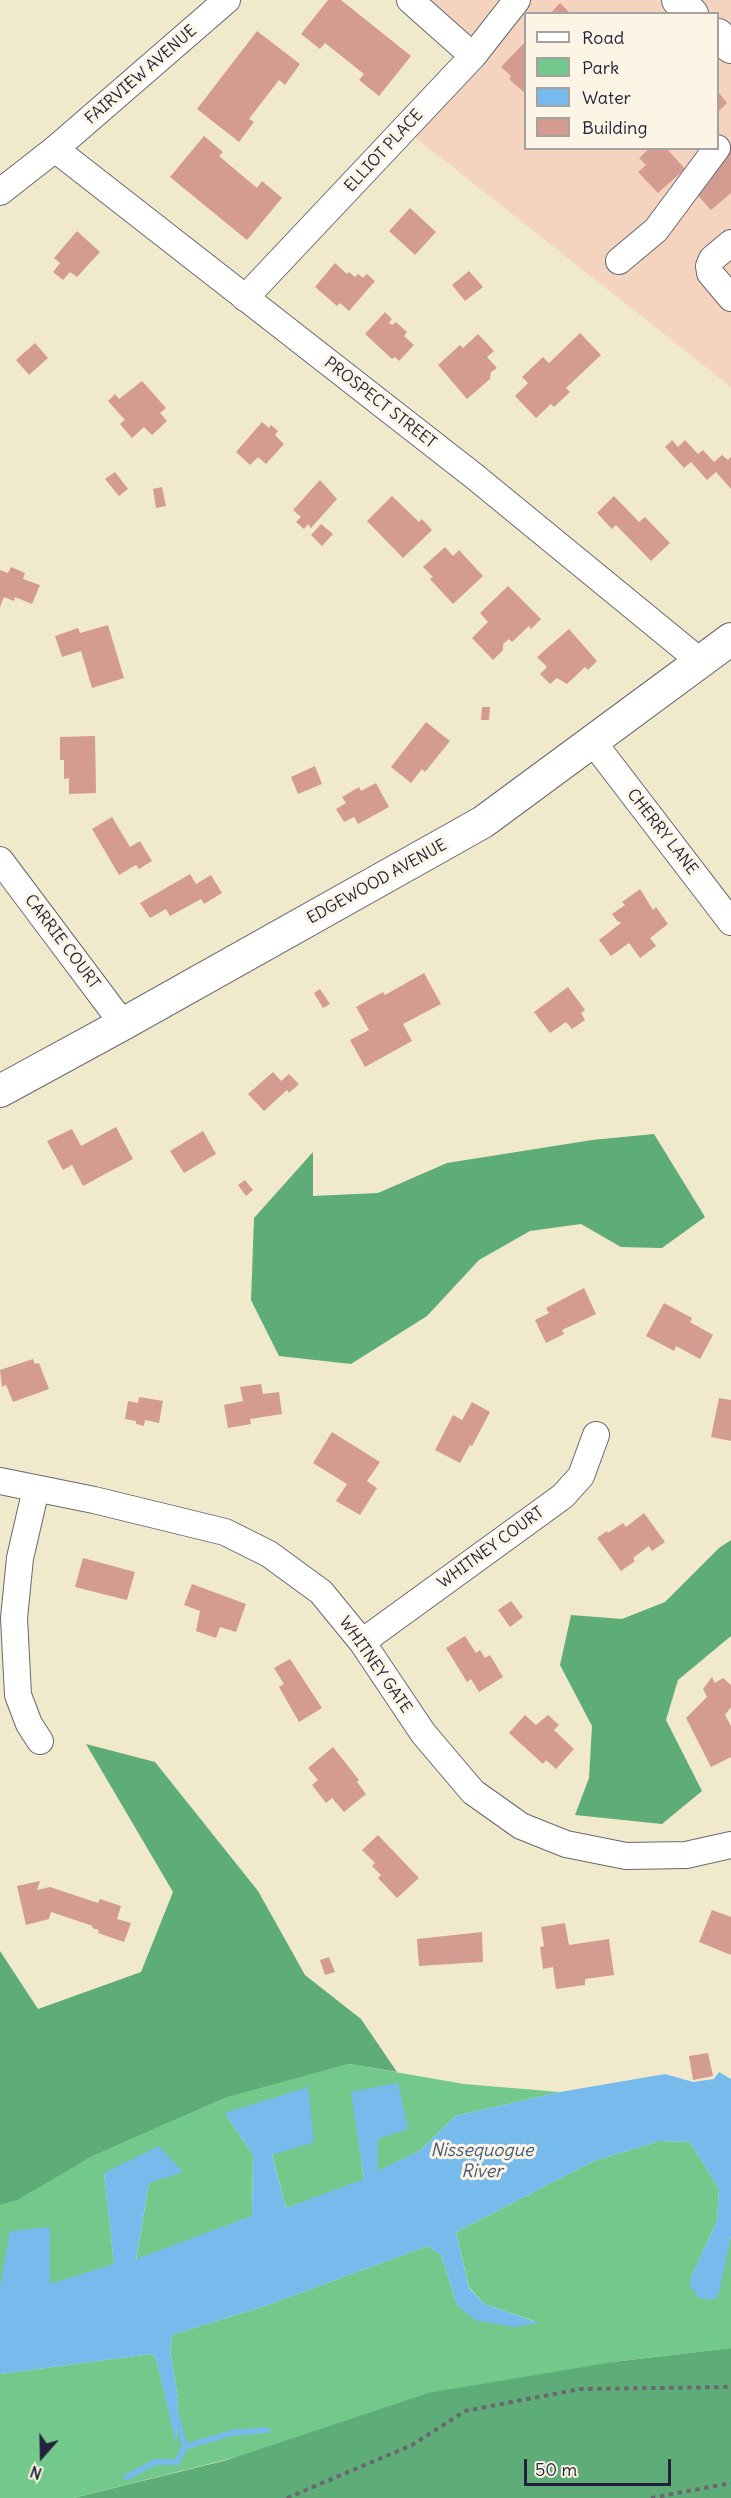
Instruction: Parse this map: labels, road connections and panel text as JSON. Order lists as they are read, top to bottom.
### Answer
{
  "streets": {
    "main road": ["EDGEWOOD AVENUE"],
    "street": [
      "FAIRVIEW AVENUE",
      "ELLIOT PLACE",
      "PROSPECT STREET",
      "CHERRY LANE",
      "CARRIE COURT",
      "WHITNEY COURT",
      "WHITNEY GATE"
    ]
  },
  "crossings": [
    ["FAIRVIEW AVENUE", "PROSPECT STREET"],
    ["ELLIOT PLACE", "PROSPECT STREET"],
    ["PROSPECT STREET", "EDGEWOOD AVENUE"],
    ["CHERRY LANE", "EDGEWOOD AVENUE"],
    ["EDGEWOOD AVENUE", "CARRIE COURT"],
    ["WHITNEY COURT", "WHITNEY GATE"]
  ],
  "water": ["Nissequogue River"],
  "legend": [
    "Road",
    "Park",
    "Water",
    "Building"
  ],
  "scale_bar": "50 m",
  "north": "bottom"
}
